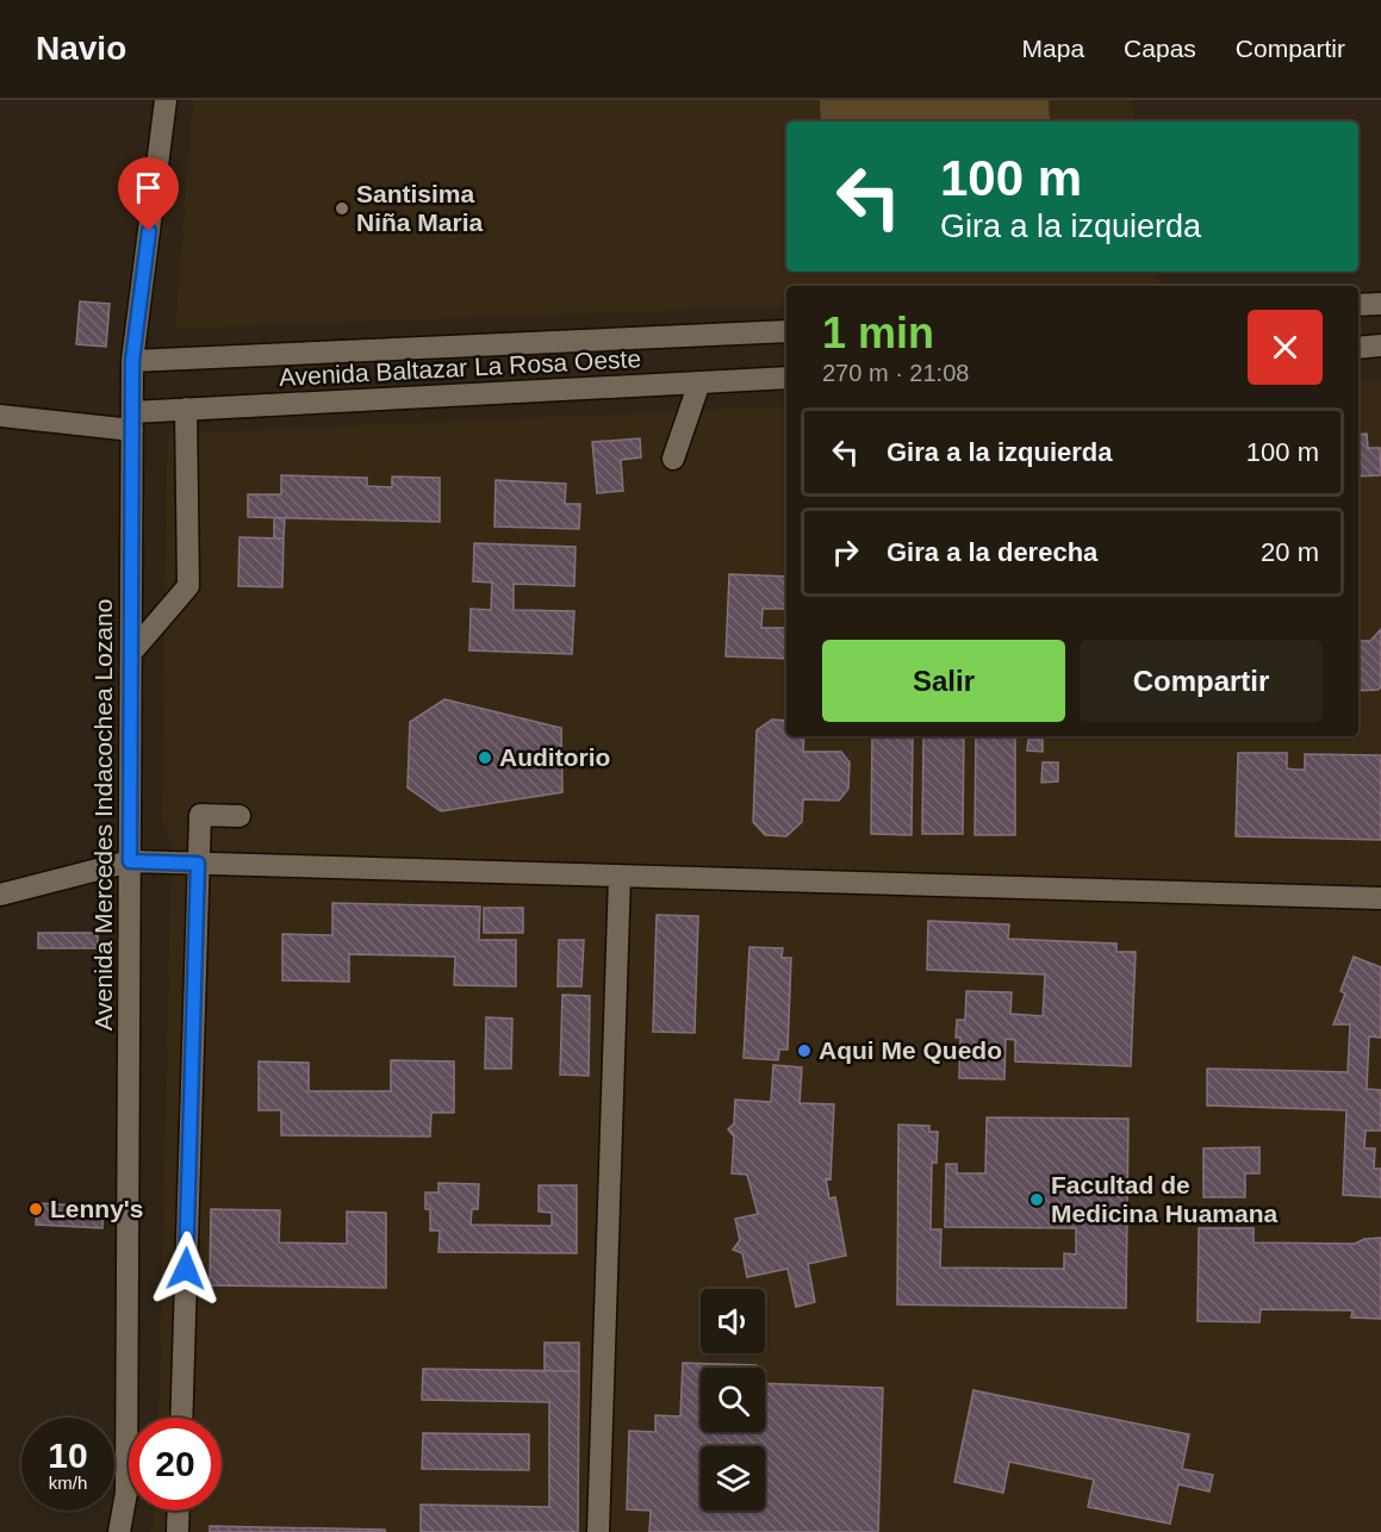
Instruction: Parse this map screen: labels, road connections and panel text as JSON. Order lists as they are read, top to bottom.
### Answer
{
  "streets": {
    "street": ["Avenida Baltazar La Rosa Oeste", "Avenida Mercedes Indacochea Lozano"]
  },
  "crossings": [
    ["Avenida Baltazar La Rosa Oeste", "Avenida Mercedes Indacochea Lozano"]
  ],
  "places": [
    "Santisima Niña Maria",
    "Auditorio",
    "Aqui Me Quedo",
    "Facultad de Medicina Huamana",
    "Lenny's"
  ],
  "page": {
    "header": "Navio",
    "nav": ["Mapa", "Capas", "Compartir"],
    "turn": ["100 m", "Gira a la izquierda"],
    "heading": ["1 min", "270 m · 21:08"],
    "list": [
      {
        "name": "Gira a la izquierda",
        "value": "100 m"
      },
      {
        "name": "Gira a la derecha",
        "value": "20 m"
      }
    ],
    "buttons": ["Salir", "Compartir"],
    "speed": "10 km/h",
    "limit": "20"
  }
}
